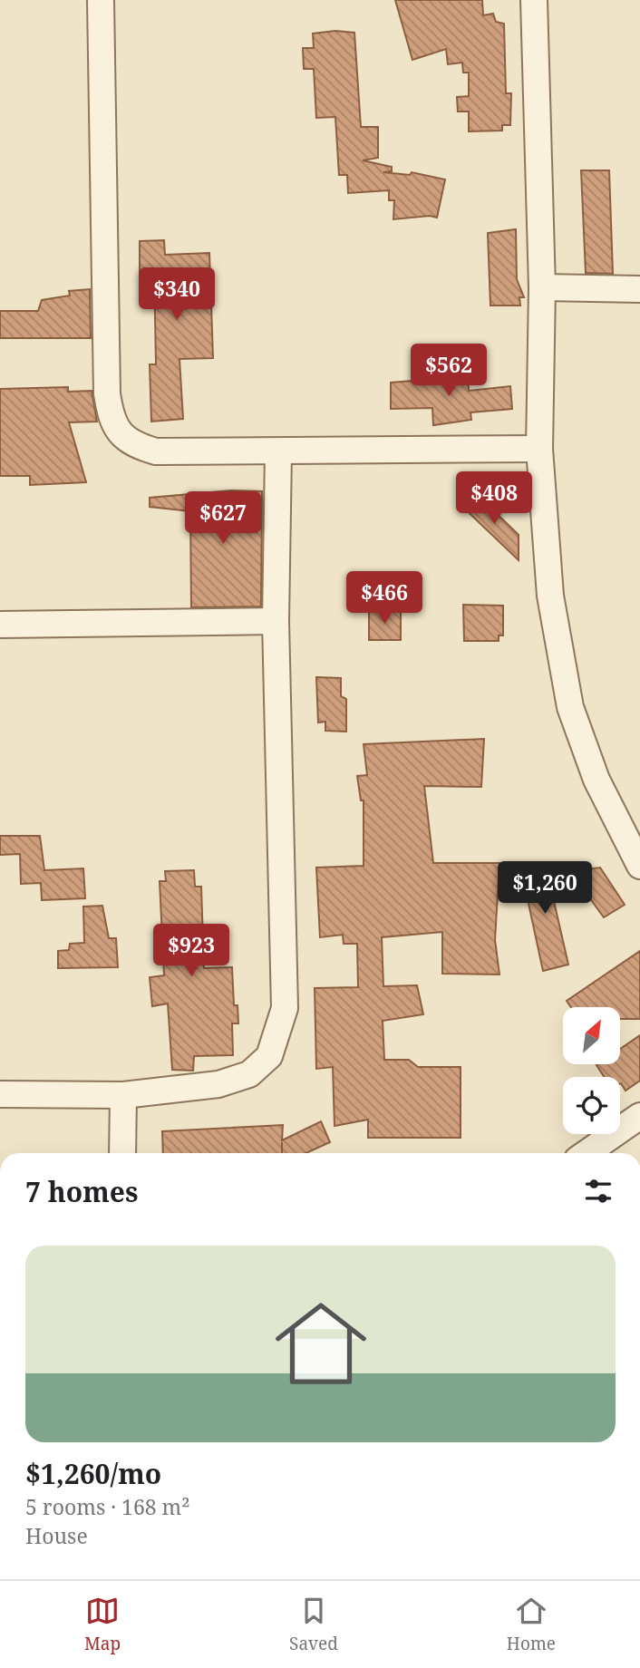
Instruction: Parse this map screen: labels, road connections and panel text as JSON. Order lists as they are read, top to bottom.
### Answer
{
  "north": "top right",
  "page": {
    "price": [
      "$340",
      "$562",
      "$408",
      "$627",
      "$466",
      "$1,260",
      "$923"
    ],
    "heading": "7 homes",
    "list": [
      {
        "name": "$1,260/mo",
        "note": "5 rooms · 168 m² · House"
      }
    ],
    "tabs": ["Map", "Saved", "Home"]
  }
}
